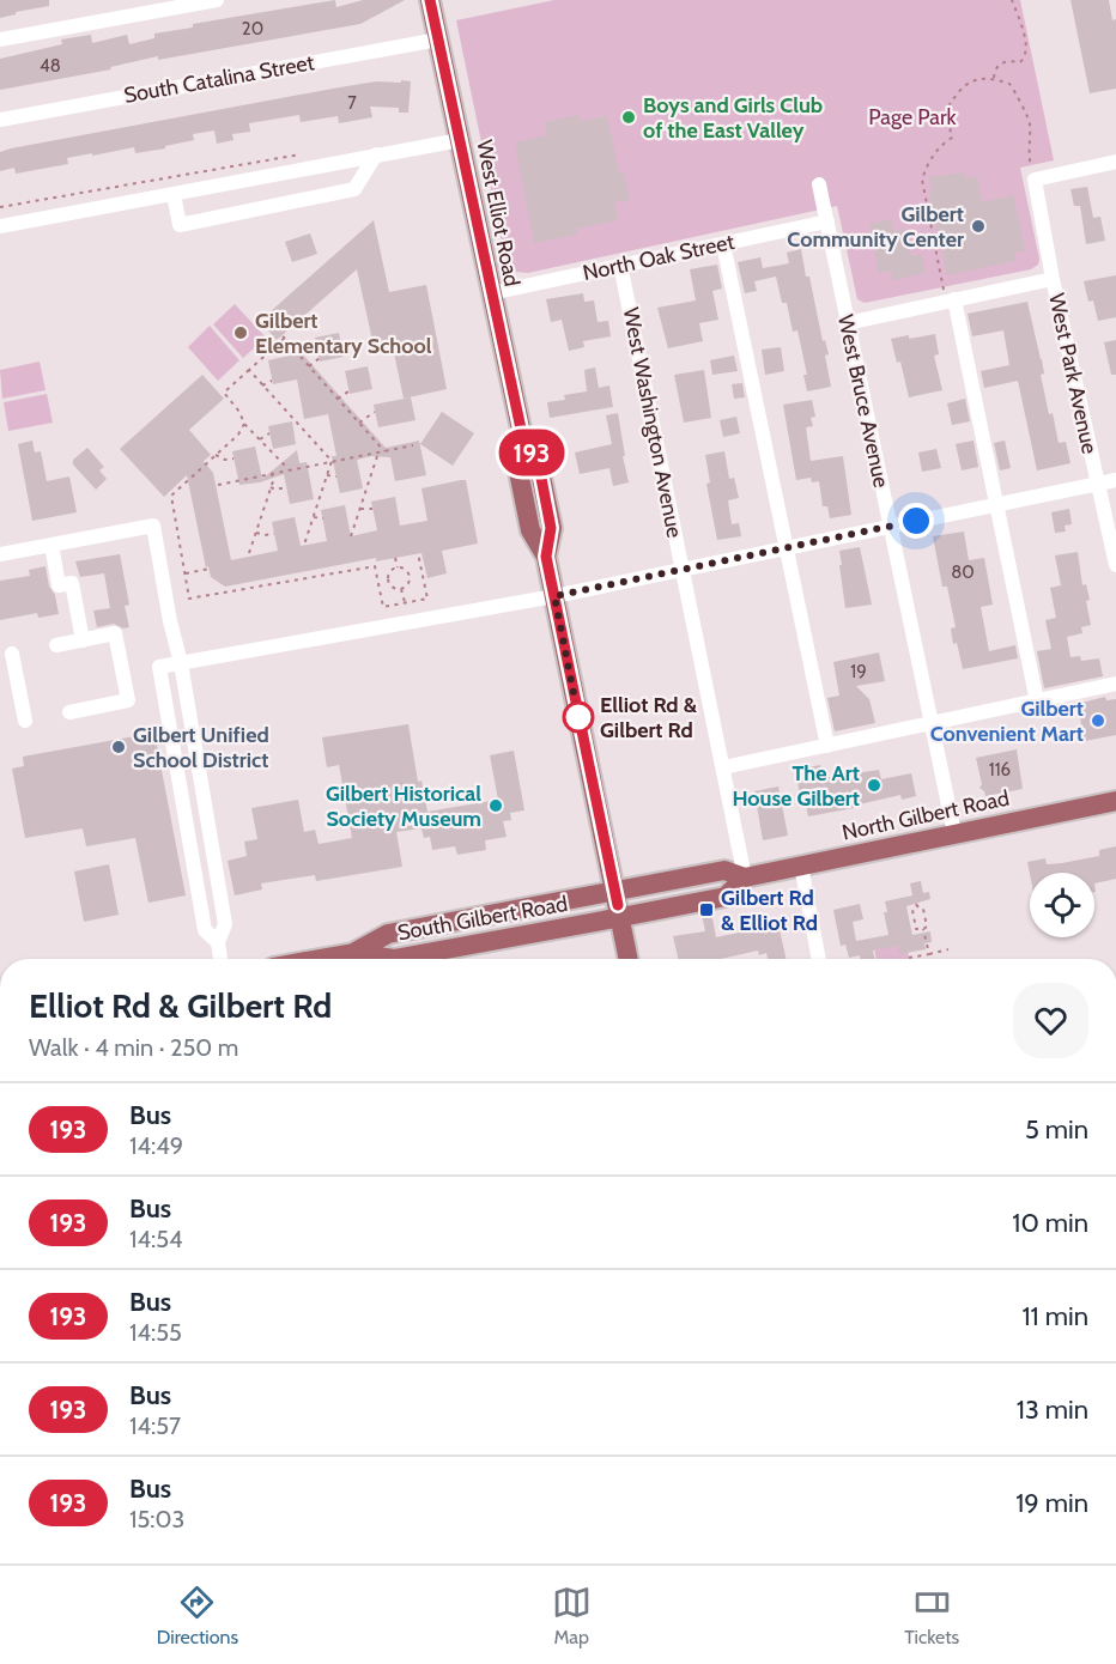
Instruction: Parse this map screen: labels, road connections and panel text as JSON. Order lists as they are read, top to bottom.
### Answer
{
  "streets": {
    "main road": ["West Elliot Road", "North Gilbert Road", "South Gilbert Road"],
    "street": [
      "South Catalina Street",
      "North Oak Street",
      "West Park Avenue",
      "West Bruce Avenue",
      "West Washington Avenue"
    ]
  },
  "crossings": [
    ["South Catalina Street", "West Elliot Road"],
    ["West Elliot Road", "North Oak Street"],
    ["West Elliot Road", "North Gilbert Road"],
    ["West Elliot Road", "South Gilbert Road"],
    ["North Oak Street", "West Bruce Avenue"],
    ["North Oak Street", "West Washington Avenue"],
    ["West Bruce Avenue", "North Gilbert Road"],
    ["West Washington Avenue", "North Gilbert Road"],
    ["North Gilbert Road", "South Gilbert Road"]
  ],
  "parks": ["Page Park"],
  "places": {
    "other": [
      "Boys and Girls Club of the East Valley",
      "Gilbert Community Center",
      "Gilbert Elementary School",
      "Elliot Rd & Gilbert Rd",
      "Gilbert Convenient Mart",
      "Gilbert Unified School District",
      "The Art House Gilbert",
      "Gilbert Historical Society Museum"
    ],
    "transit": ["Gilbert Rd & Elliot Rd"]
  },
  "lines": ["bus line 193"],
  "house_numbers": [
    "20",
    "48",
    "7",
    "80",
    "19",
    "116"
  ],
  "page": {
    "on_map": "193",
    "heading": ["Elliot Rd & Gilbert Rd", "Walk · 4 min · 250 m"],
    "list": [
      {
        "mark": "193",
        "name": "Bus",
        "note": "14:49",
        "value": "5 min"
      },
      {
        "mark": "193",
        "name": "Bus",
        "note": "14:54",
        "value": "10 min"
      },
      {
        "mark": "193",
        "name": "Bus",
        "note": "14:55",
        "value": "11 min"
      },
      {
        "mark": "193",
        "name": "Bus",
        "note": "14:57",
        "value": "13 min"
      },
      {
        "mark": "193",
        "name": "Bus",
        "note": "15:03",
        "value": "19 min"
      }
    ],
    "tabs": ["Directions", "Map", "Tickets"]
  }
}
